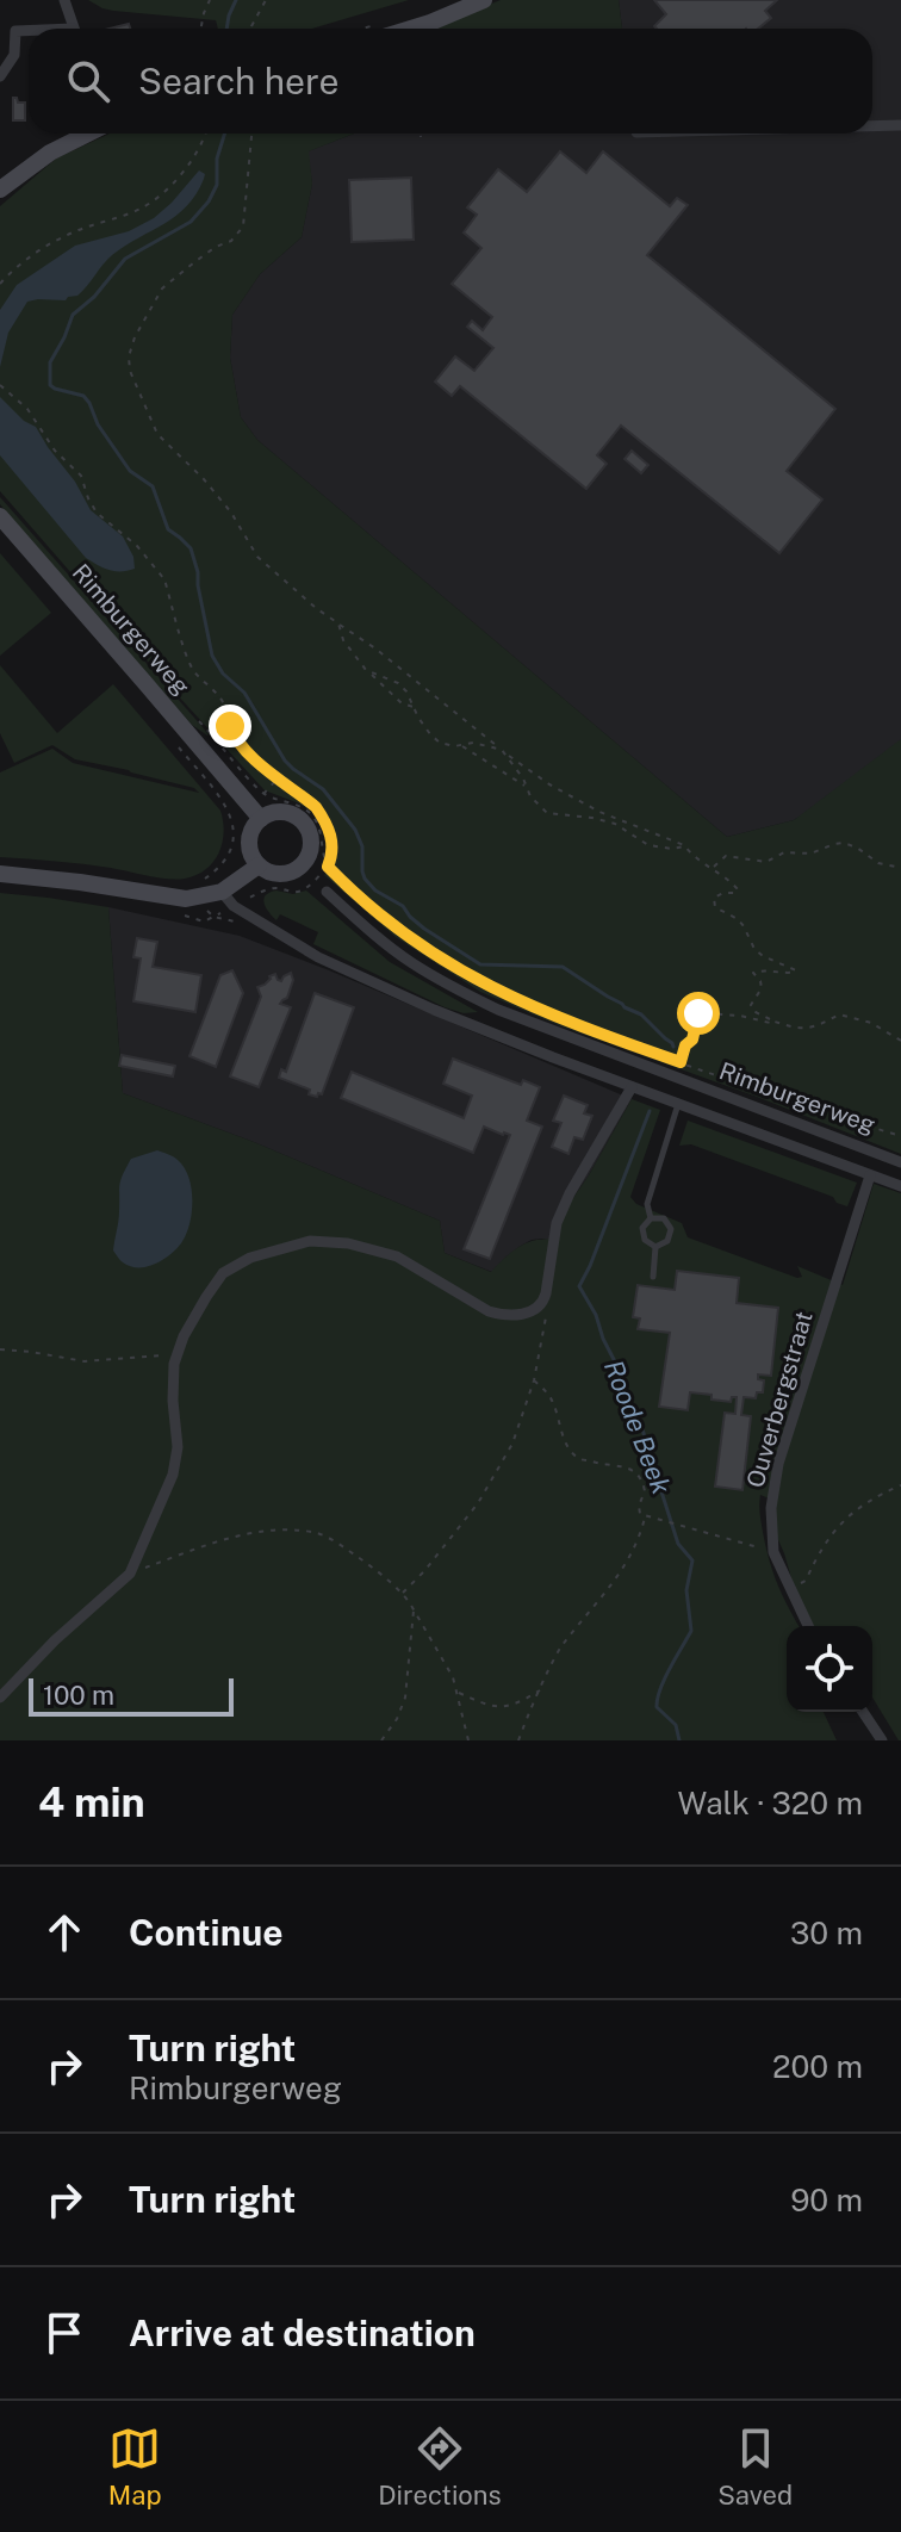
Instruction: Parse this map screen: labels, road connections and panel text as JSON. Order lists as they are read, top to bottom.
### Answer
{
  "streets": {
    "street": ["Rimburgerweg", "Ouverbergstraat"]
  },
  "water": ["Roode Beek"],
  "scale_bar": "100 m",
  "page": {
    "search": "Search here",
    "scale": "100 m",
    "heading": ["4 min", "Walk · 320 m"],
    "list": [
      ["Continue", "30 m"],
      ["Turn right", "Rimburgerweg", "200 m"],
      ["Turn right", "90 m"],
      "Arrive at destination"
    ],
    "nav": ["Map", "Directions", "Saved"]
  }
}
